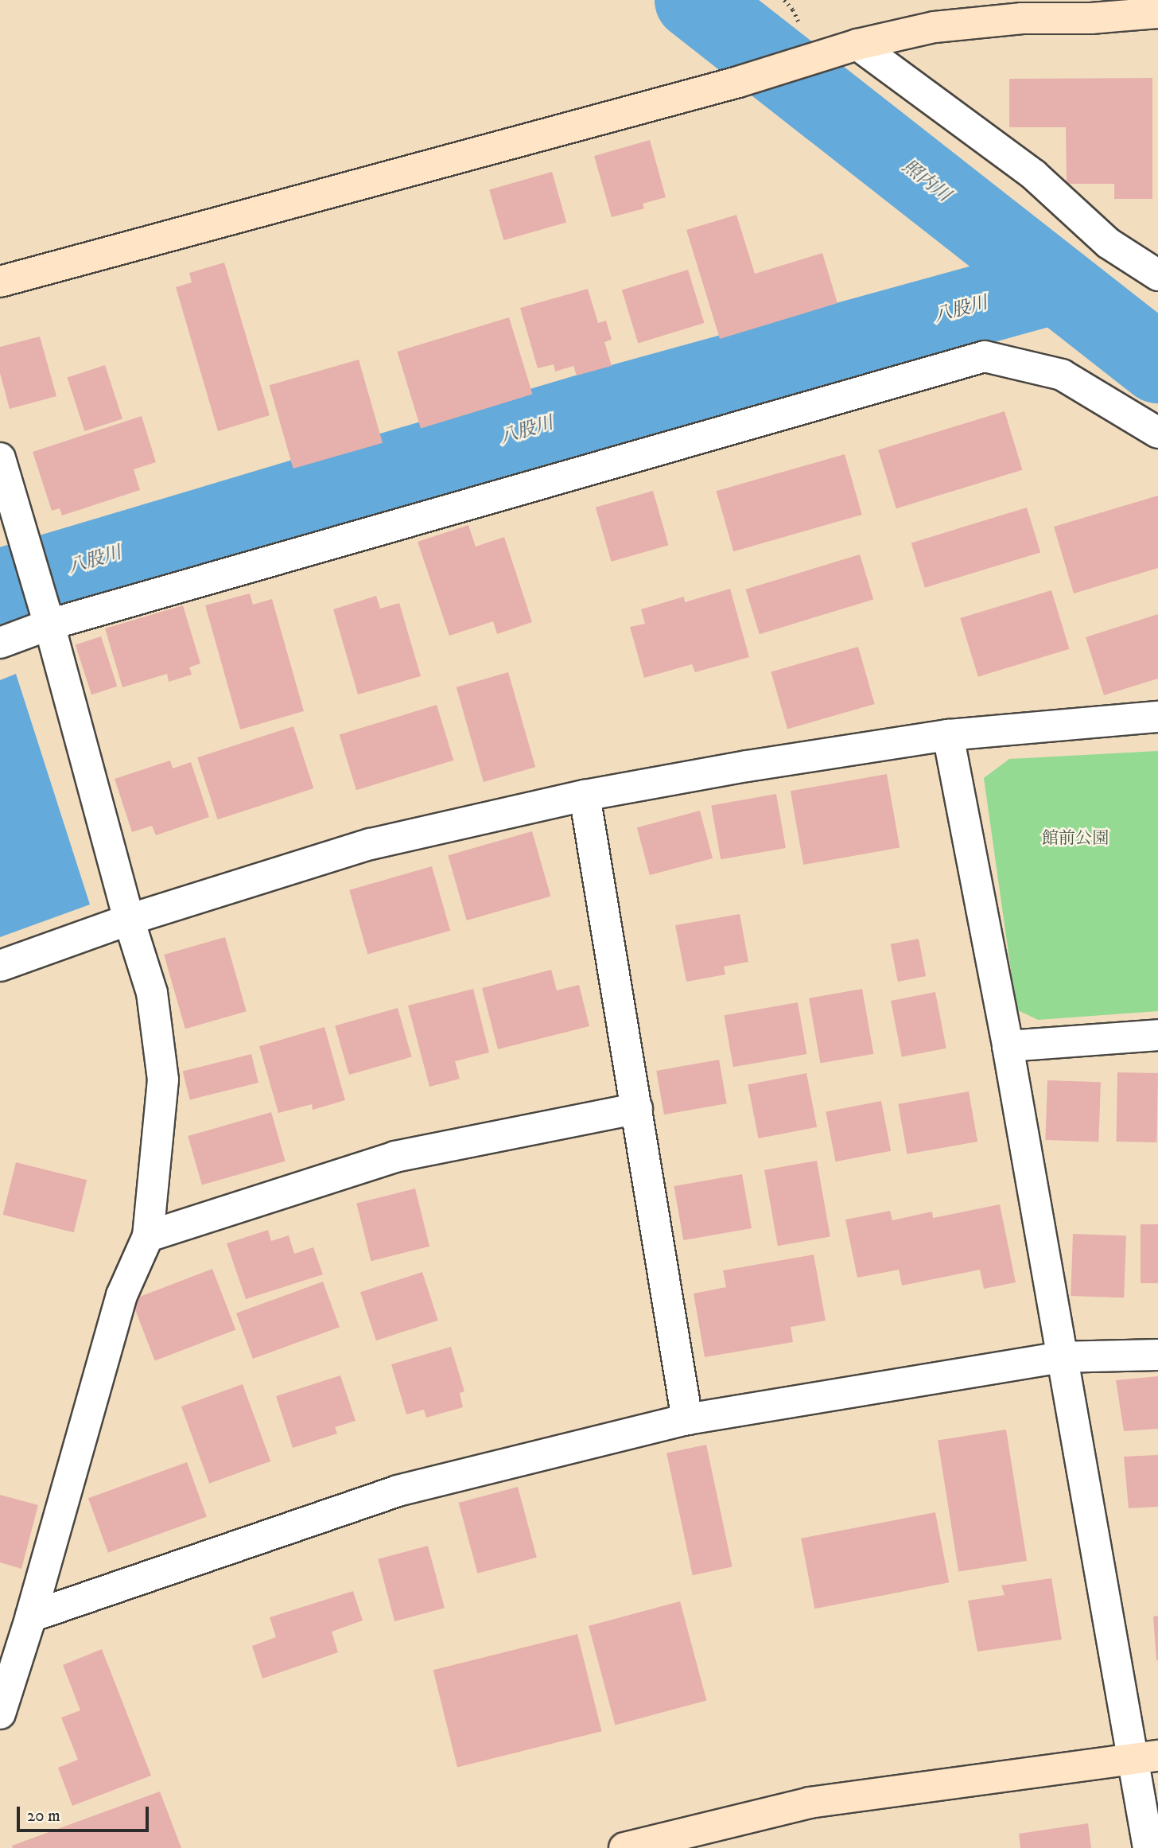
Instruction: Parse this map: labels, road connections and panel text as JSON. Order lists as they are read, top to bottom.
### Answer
{
  "water": ["照内川", "八股川"],
  "parks": ["館前公園"],
  "scale_bar": "20 m"
}
